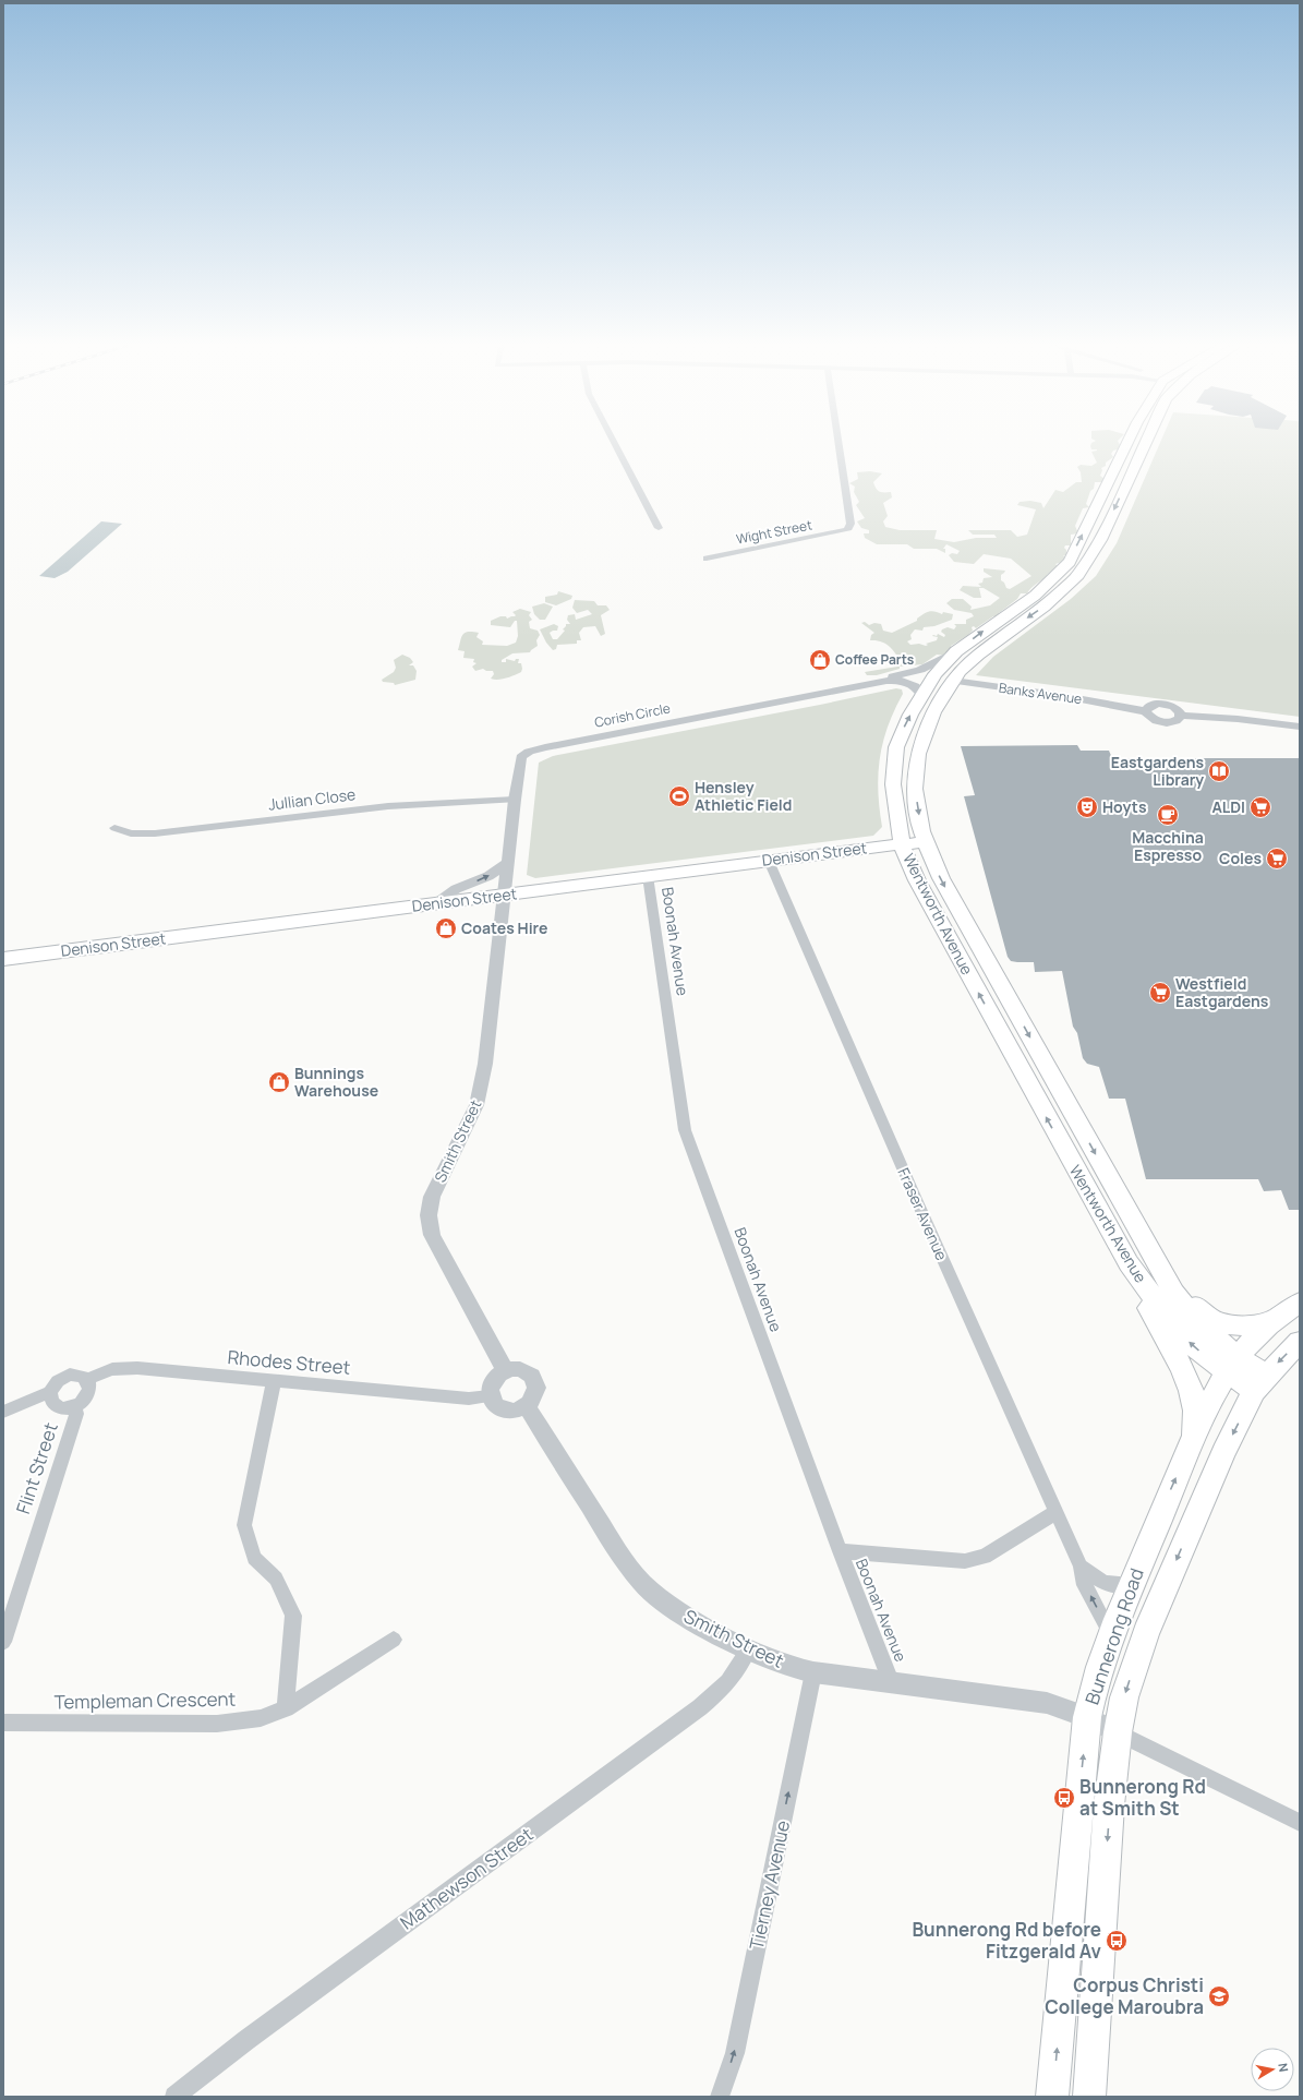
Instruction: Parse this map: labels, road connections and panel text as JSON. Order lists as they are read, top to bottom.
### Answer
{
  "streets": {
    "main road": [
      "Banks Avenue",
      "Denison Street",
      "Wentworth Avenue",
      "Bunnerong Road"
    ],
    "street": [
      "Wight Street",
      "Corish Circle",
      "Jullian Close",
      "Boonah Avenue",
      "Smith Street",
      "Fraser Avenue",
      "Rhodes Street",
      "Flint Street",
      "Templeman Crescent",
      "Mathewson Street",
      "Tierney Avenue"
    ]
  },
  "crossings": [
    ["Banks Avenue", "Wentworth Avenue"],
    ["Corish Circle", "Jullian Close"],
    ["Corish Circle", "Denison Street"],
    ["Corish Circle", "Wentworth Avenue"],
    ["Corish Circle", "Smith Street"],
    ["Denison Street", "Wentworth Avenue"],
    ["Denison Street", "Boonah Avenue"],
    ["Denison Street", "Smith Street"],
    ["Denison Street", "Fraser Avenue"],
    ["Wentworth Avenue", "Bunnerong Road"],
    ["Boonah Avenue", "Smith Street"],
    ["Smith Street", "Rhodes Street"],
    ["Smith Street", "Bunnerong Road"],
    ["Smith Street", "Mathewson Street"],
    ["Smith Street", "Tierney Avenue"],
    ["Fraser Avenue", "Bunnerong Road"],
    ["Rhodes Street", "Flint Street"]
  ],
  "one_way": ["Tierney Avenue"],
  "places": {
    "shop": ["Coffee Parts", "Coates Hire", "Bunnings Warehouse"],
    "library": ["Eastgardens Library"],
    "sports": ["Hensley Athletic Field"],
    "theatre": ["Hoyts"],
    "supermarket": ["ALDI", "Coles", "Westfield Eastgardens"],
    "cafe": ["Macchina Espresso"],
    "bus stop": ["Bunnerong Rd at Smith St", "Bunnerong Rd before Fitzgerald Av"],
    "school or university": ["Corpus Christi College Maroubra"]
  },
  "north": "right"
}
